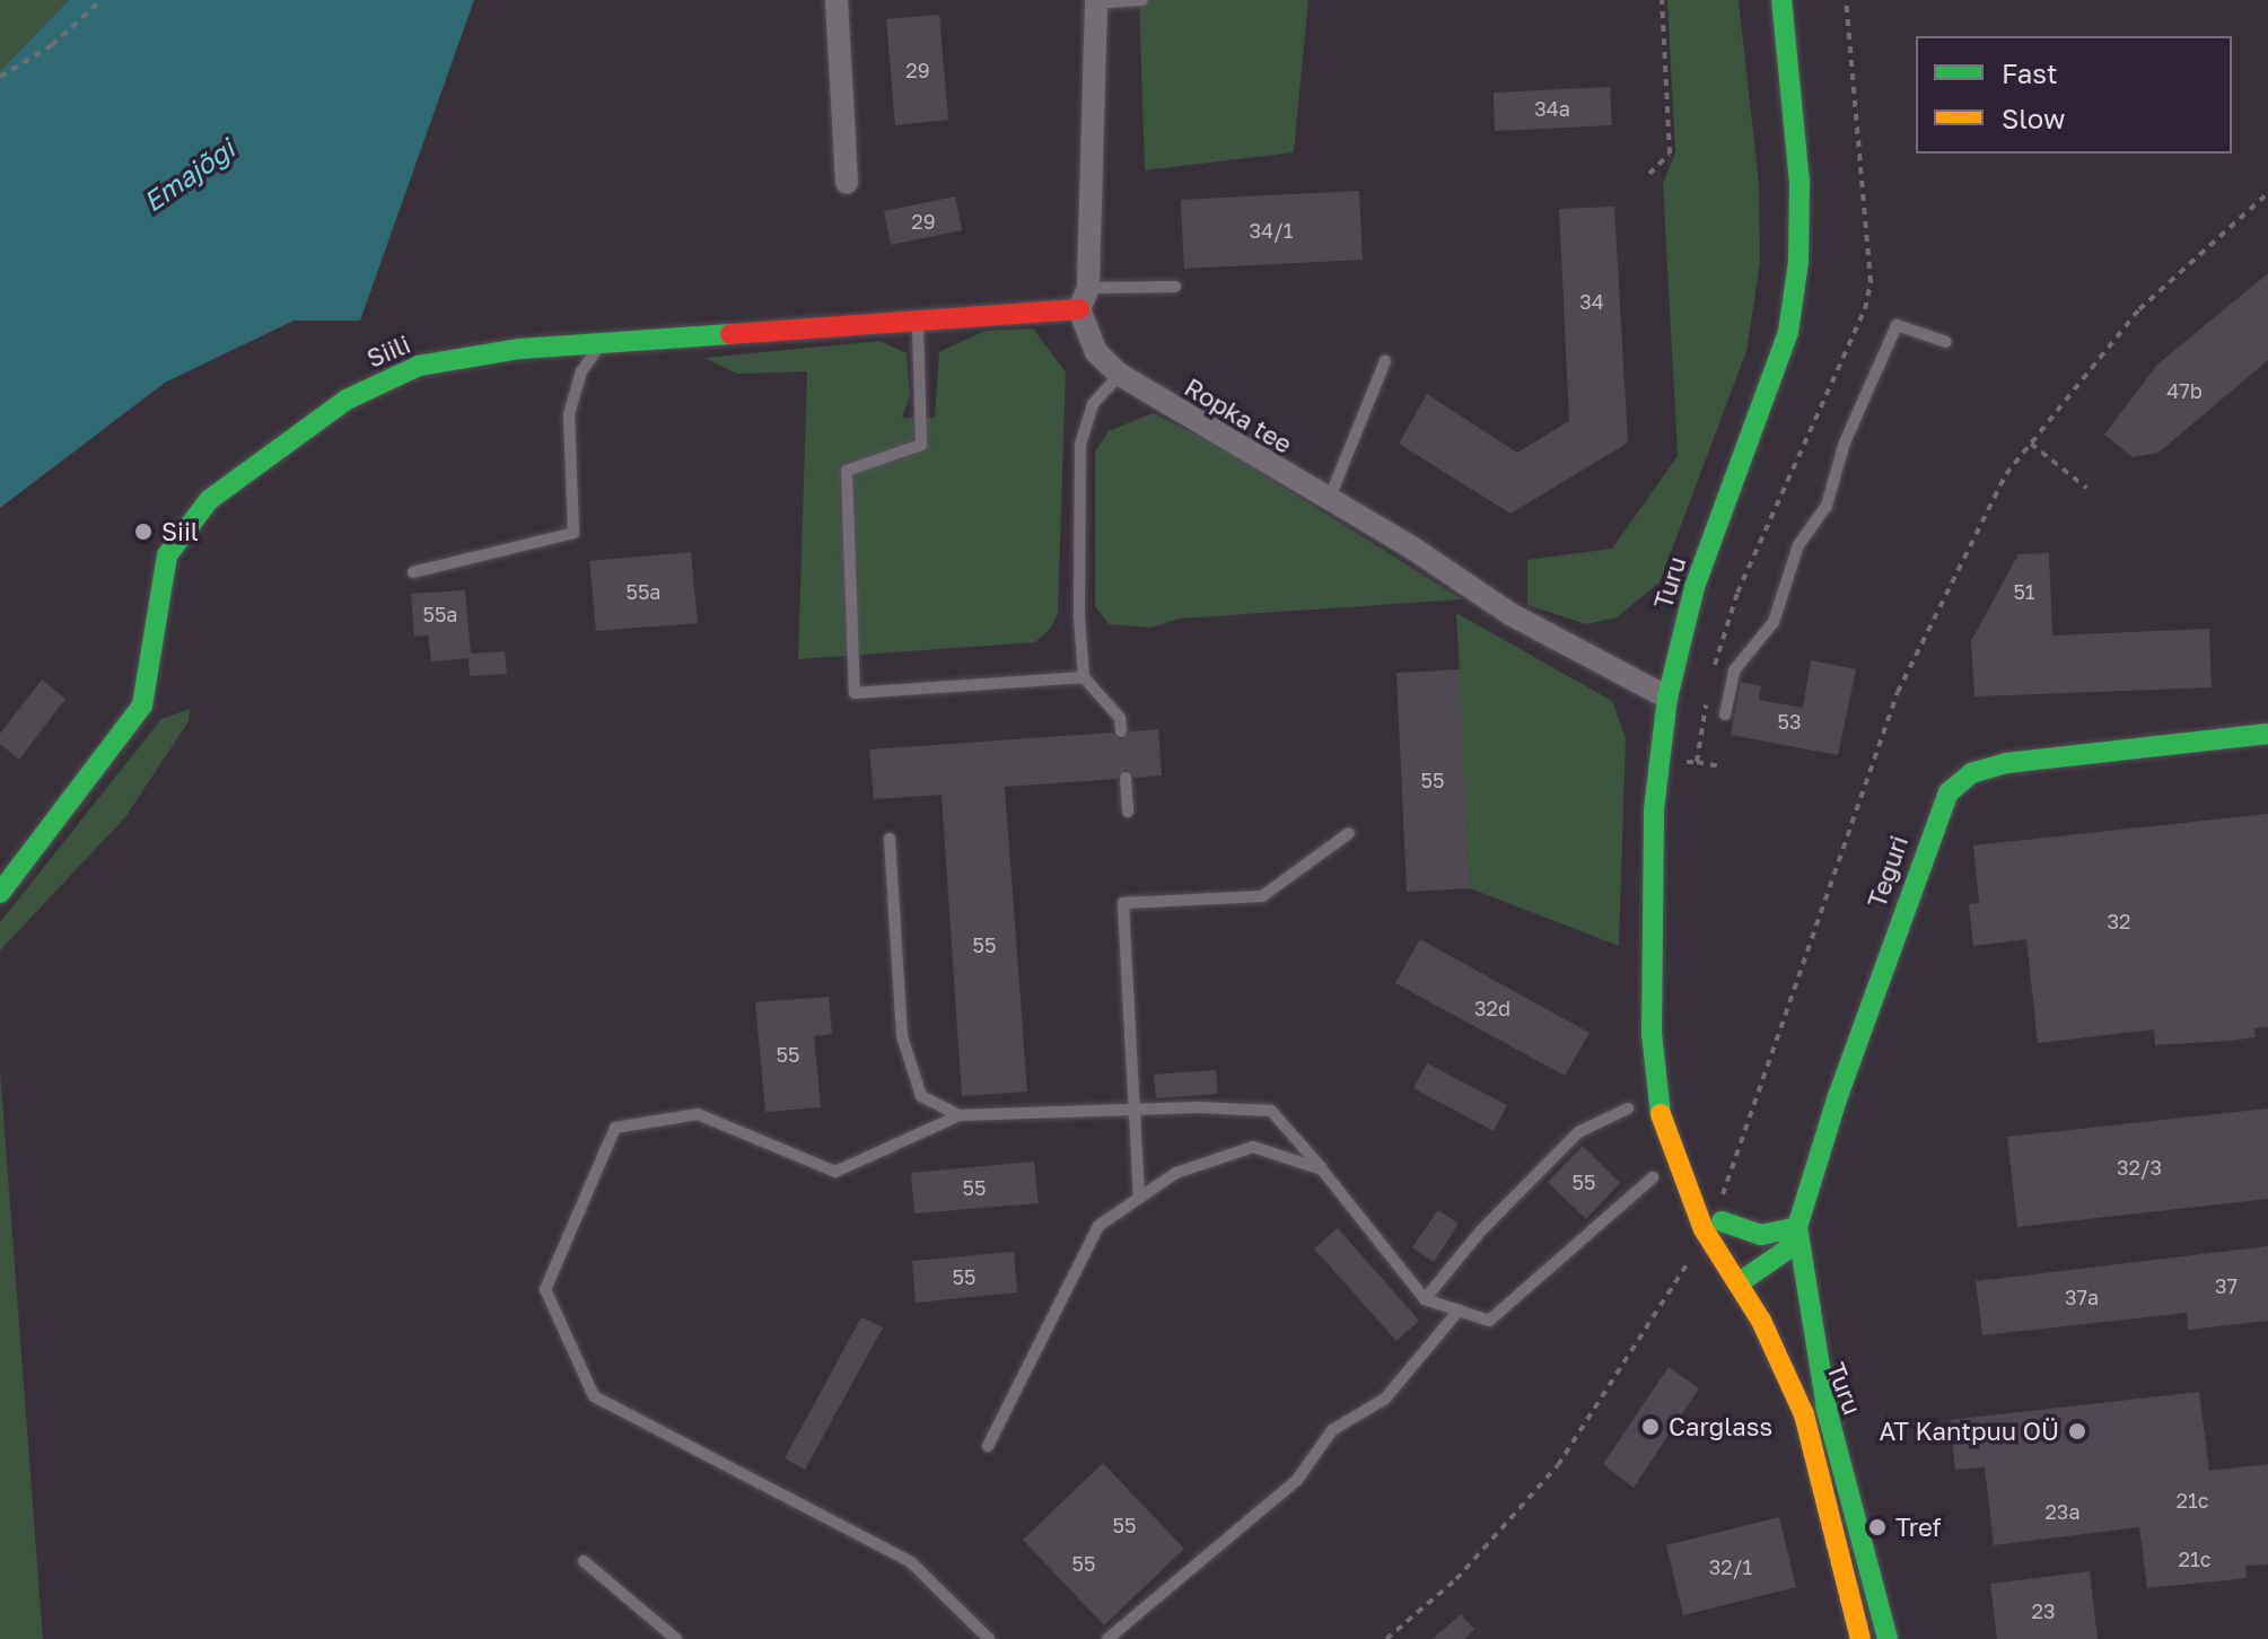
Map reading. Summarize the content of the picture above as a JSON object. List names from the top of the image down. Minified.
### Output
{"streets":{"street":["Siili","Ropka tee","Turu","Teguri"]},"crossings":[["Siili","Ropka tee"],["Ropka tee","Turu"],["Turu","Teguri"]],"water":["Emajõgi"],"places":["Siil","Carglass","AT Kantpuu OÜ","Tref"],"house_numbers":["29","34a","29","34/1","34","47b","55a","51","55a","53","55","32","55","32d","55","32/3","55","55","55","37","37a","21c","23a","55","21c","55","32/1","23"],"legend":["Fast","Slow"]}
